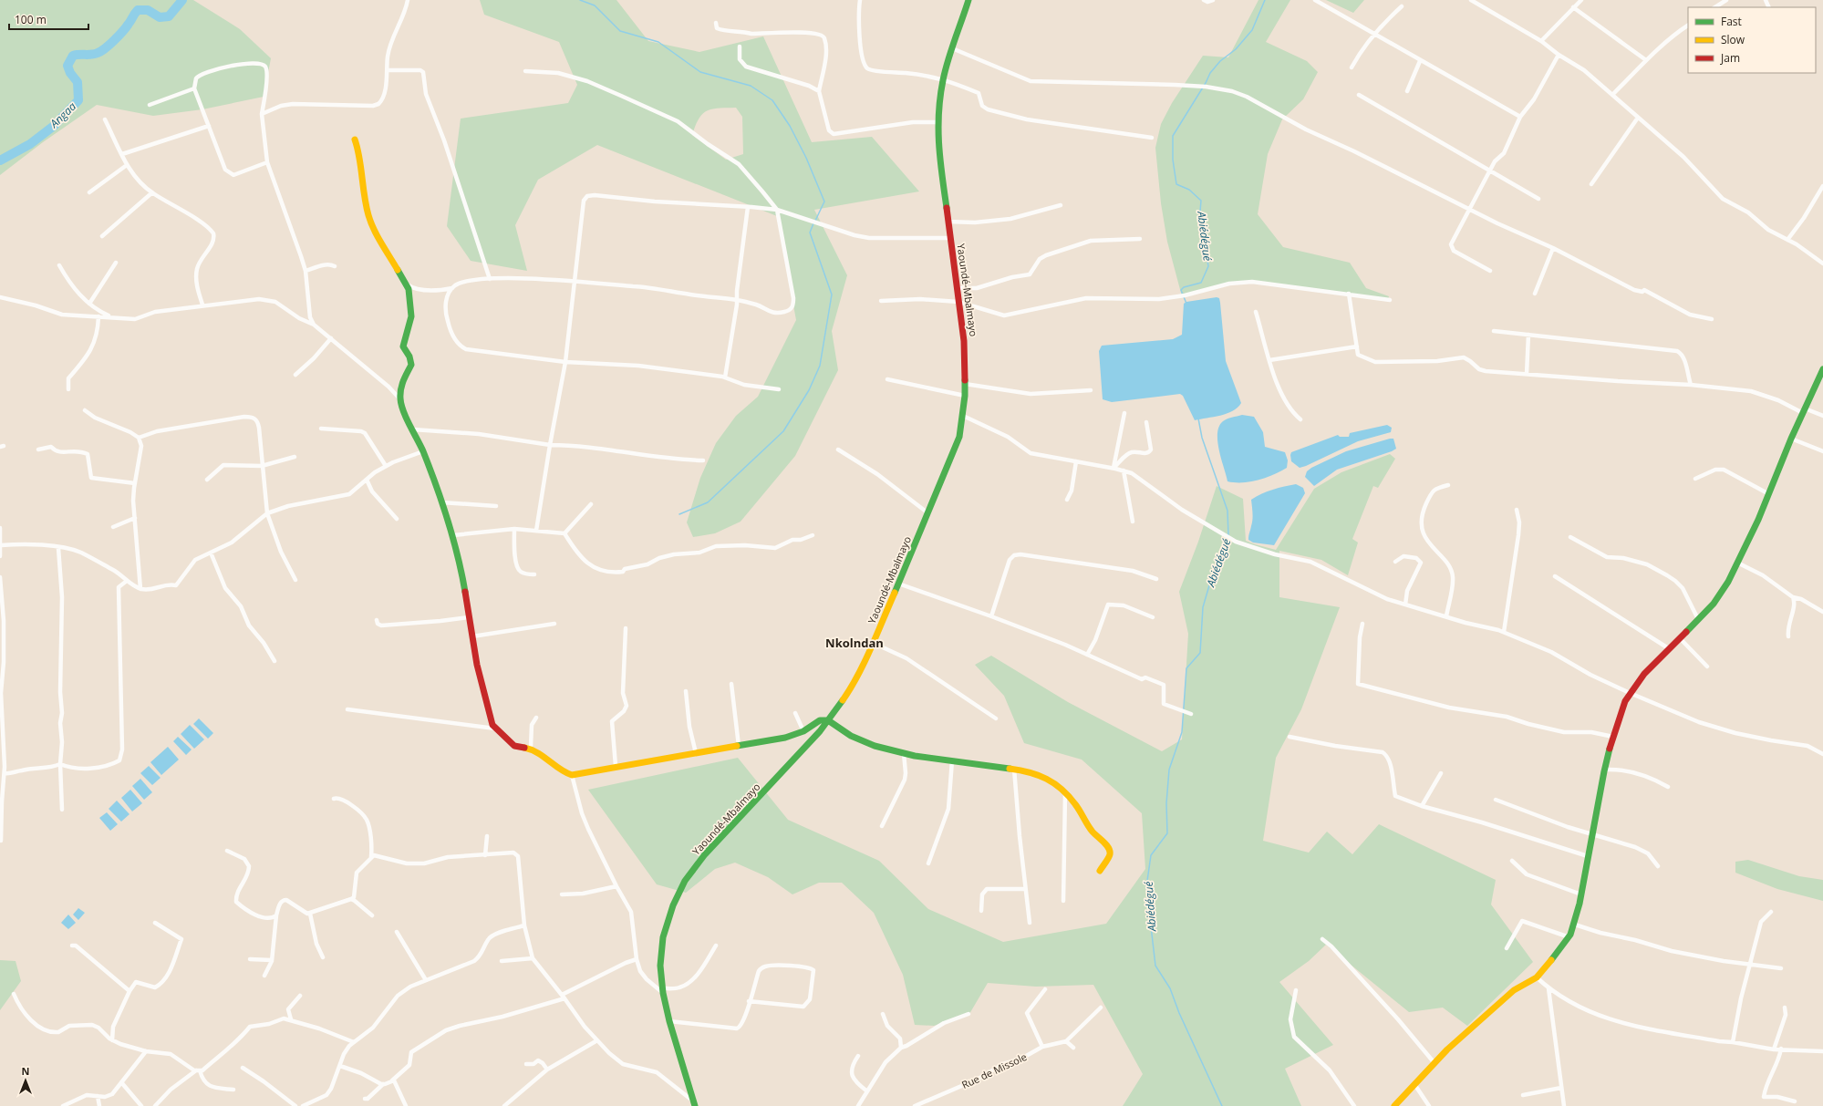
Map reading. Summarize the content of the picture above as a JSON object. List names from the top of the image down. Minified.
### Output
{"streets":{"main road":["Yaoundé-Mbalmayo"],"street":["Rue de Missole"]},"districts":["Nkolndan"],"water":["Angaa","Abiédégué"],"legend":["Fast","Slow","Jam"],"scale_bar":"100 m","north":"top"}
